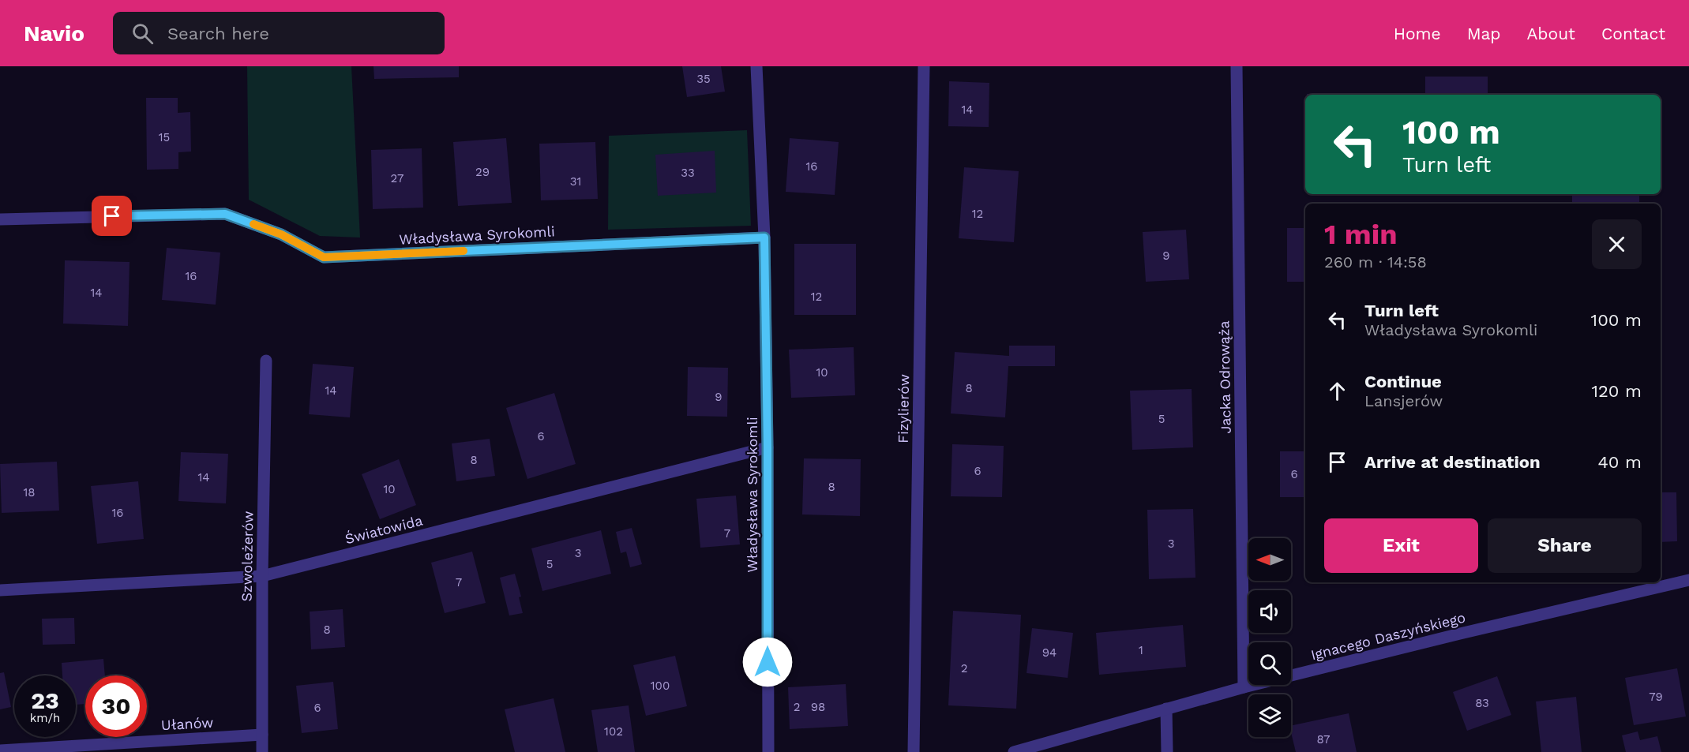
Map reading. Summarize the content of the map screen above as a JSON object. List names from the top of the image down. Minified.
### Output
{"streets":{"street":["Władysława Syrokomli","Jacka Odrowąża","Fizylierów","Światowida","Szwoleżerów","Ignacego Daszyńskiego","Ułanów"]},"crossings":[["Władysława Syrokomli","Światowida"],["Jacka Odrowąża","Ignacego Daszyńskiego"],["Światowida","Szwoleżerów"],["Szwoleżerów","Ułanów"]],"house_numbers":["35","14","15","16","29","33","27","31","12","9","16","14","12","10","8","14","9","5","6","8","6","6","14","8","10","18","16","7","3","3","5","7","8","1","94","2","100","79","83","2","98","6","102","87"],"north":"left","page":{"header":"Navio","search":"Search here","nav":["Home","Map","About","Contact"],"turn":["100 m","Turn left"],"heading":["1 min","260 m · 14:58"],"list":[{"name":"Turn left","note":"Władysława Syrokomli","value":"100 m"},{"name":"Continue","note":"Lansjerów","value":"120 m"},{"name":"Arrive at destination","value":"40 m"}],"buttons":["Exit","Share"],"speed":"23 km/h","limit":"30"}}
